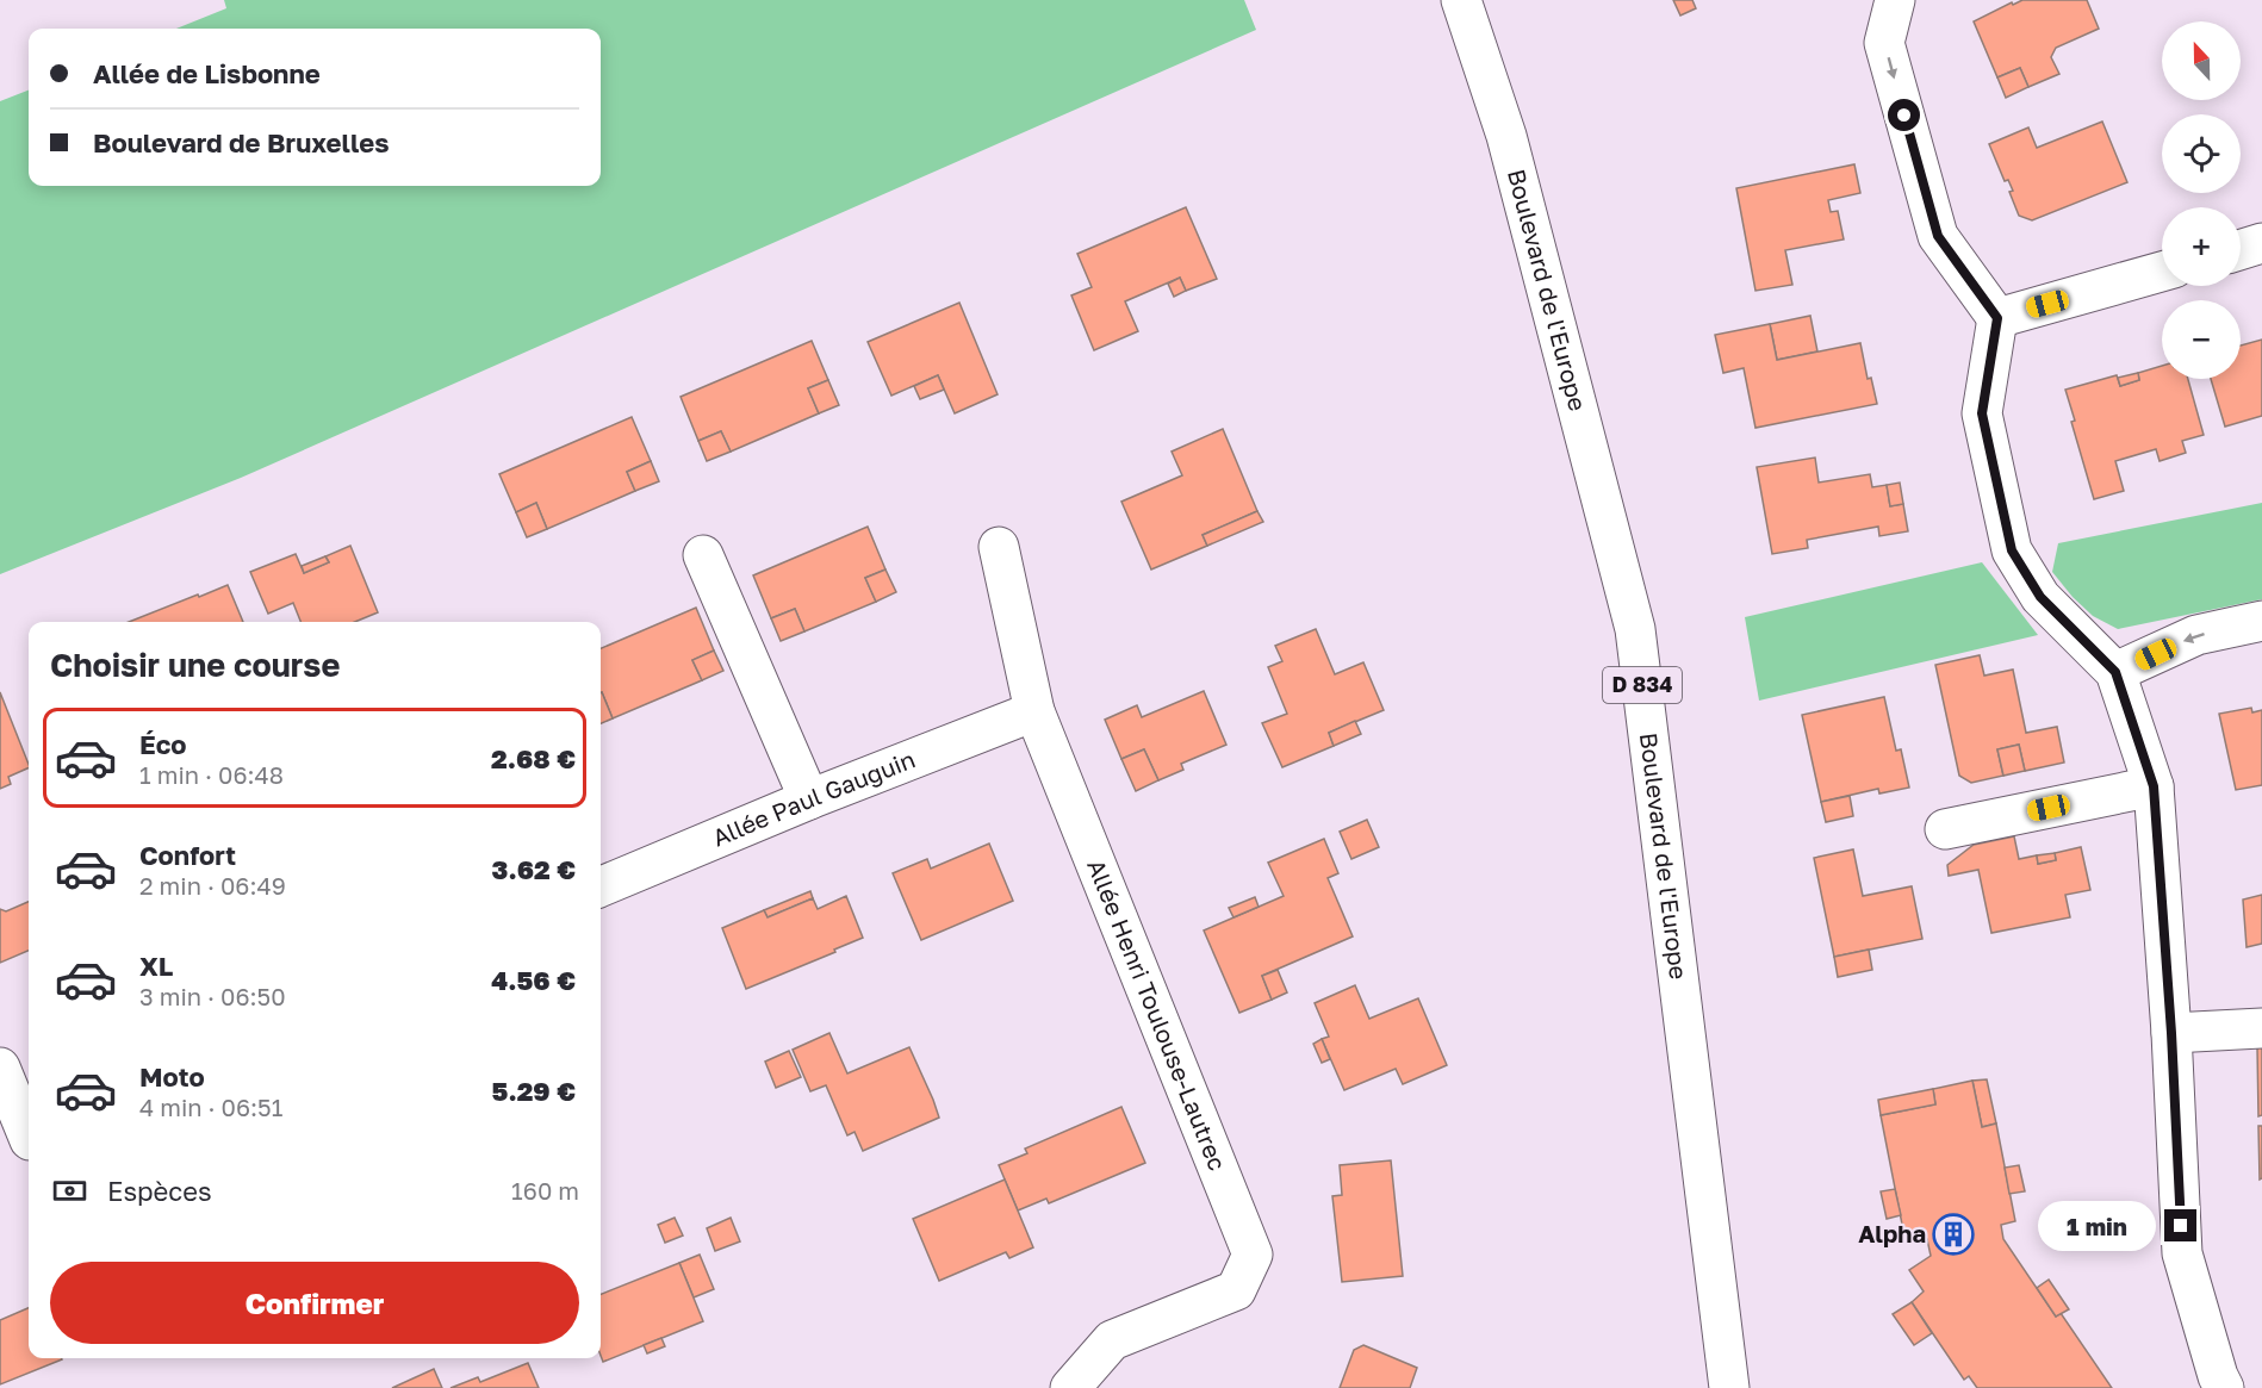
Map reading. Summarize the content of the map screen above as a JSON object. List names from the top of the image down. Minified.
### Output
{"streets":{"street":["Boulevard de l'Europe","D 834","Allée Paul Gauguin","Allée Henri Toulouse-Lautrec"]},"crossings":[["Allée Paul Gauguin","Allée Henri Toulouse-Lautrec"]],"places":{"building":["Alpha"]},"north":"top","page":{"map_buttons":["+","−"],"banner":["Allée de Lisbonne","Boulevard de Bruxelles"],"heading":"Choisir une course","list":[{"name":"Éco","note":"1 min · 06:48","value":"2.68 €"},{"name":"Confort","note":"2 min · 06:49","value":"3.62 €"},{"name":"XL","note":"3 min · 06:50","value":"4.56 €"},{"name":"Moto","note":"4 min · 06:51","value":"5.29 €"}],"pay":["Espèces","160 m"],"bubble":"1 min","buttons":"Confirmer"}}
